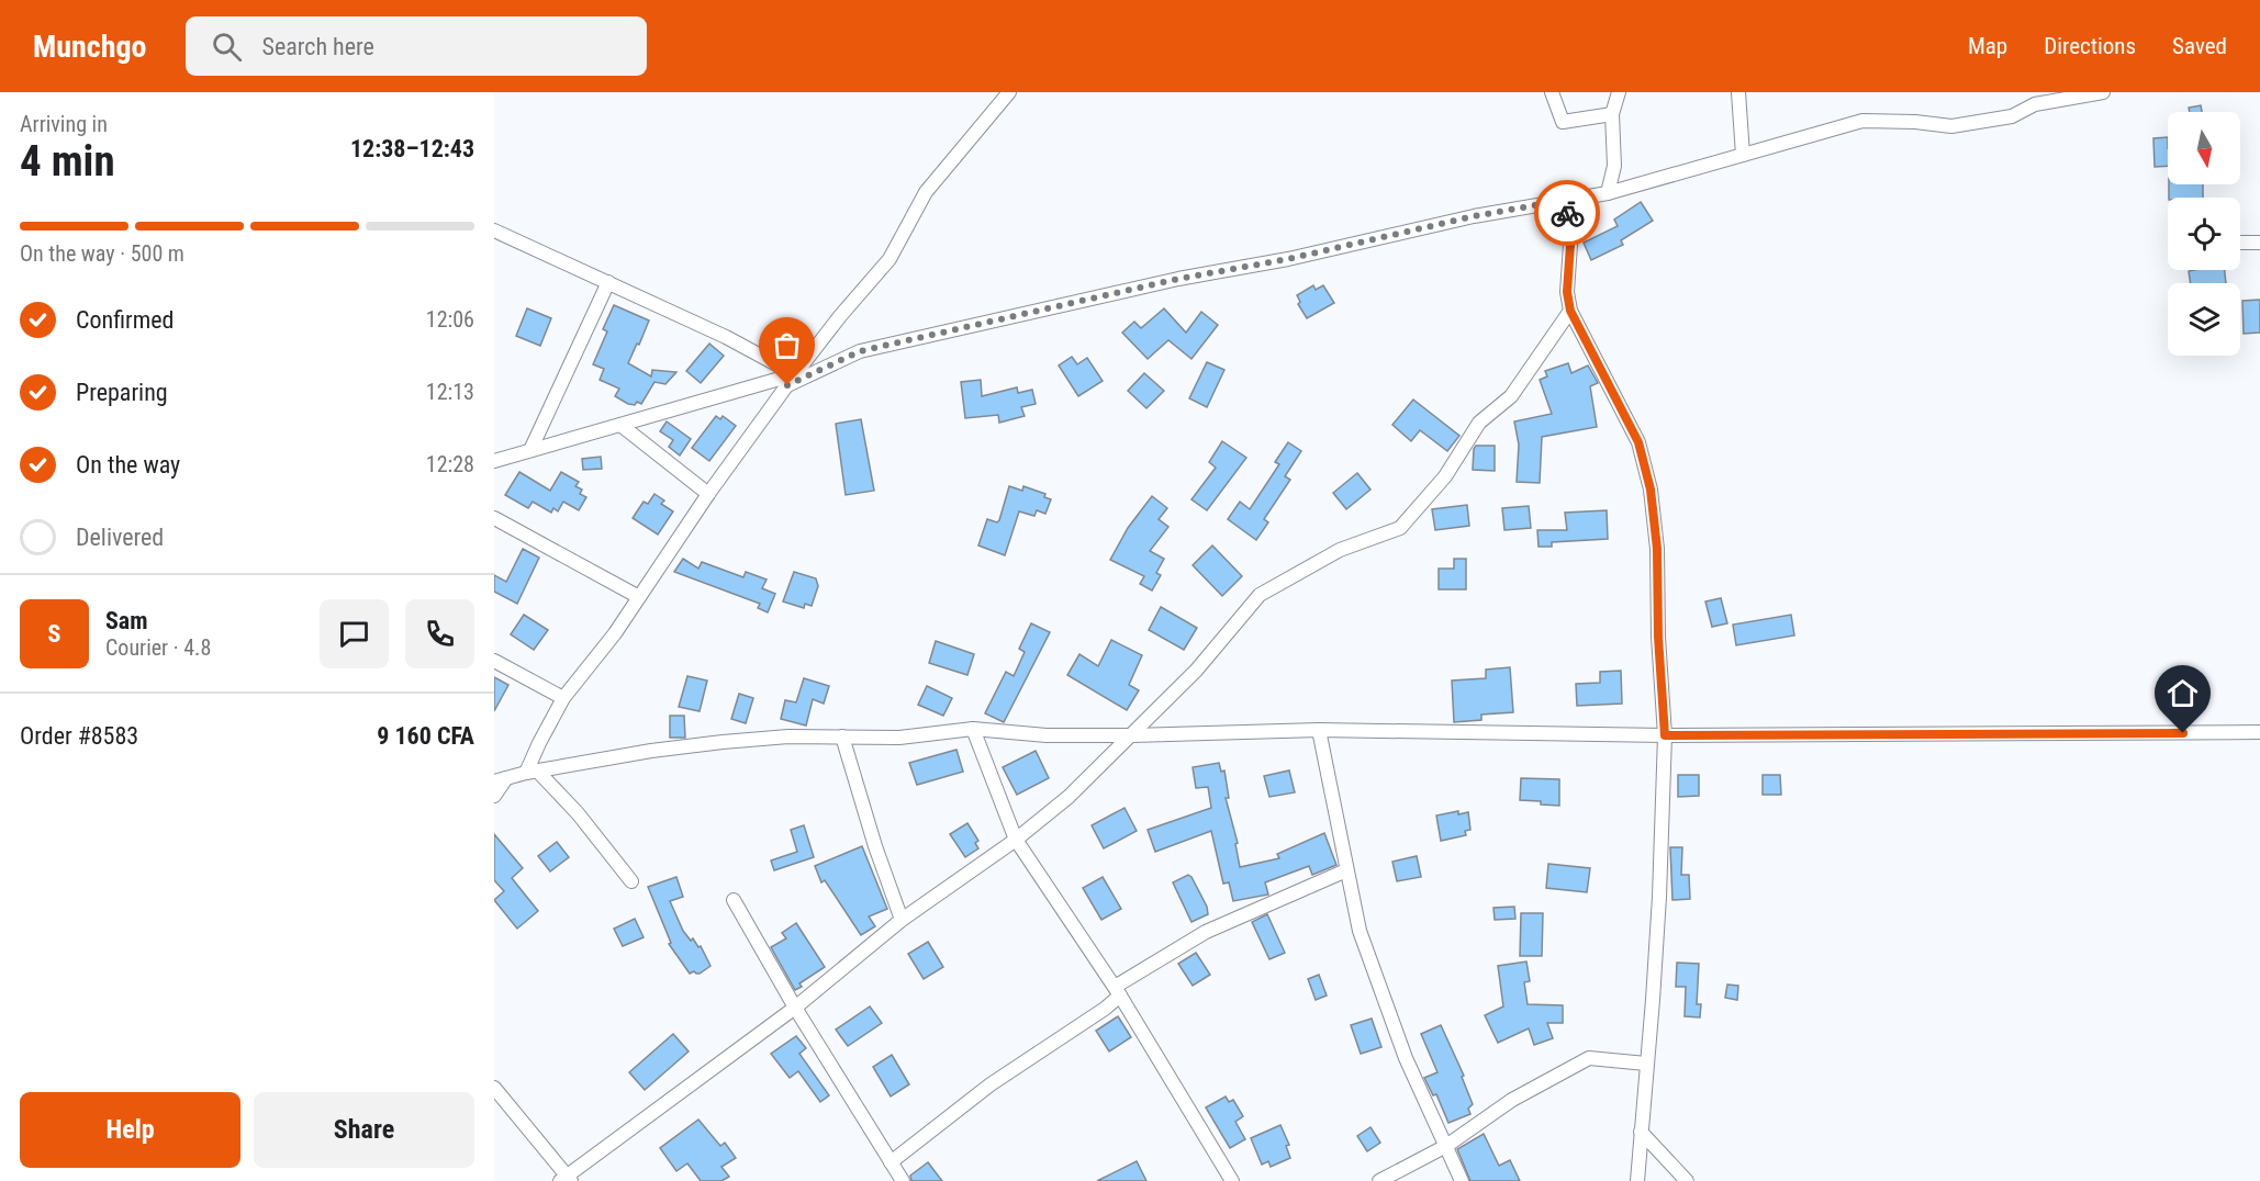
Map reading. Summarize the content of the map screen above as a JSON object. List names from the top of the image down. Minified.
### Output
{"north":"bottom","page":{"header":"Munchgo","search":"Search here","nav":["Map","Directions","Saved"],"heading":["4 min","Arriving in","12:38–12:43"],"panel":["Sam","Courier · 4.8","Order #8583","9 160 CFA"],"bar":"On the way · 500 m","list":[["Confirmed","12:06"],["Preparing","12:13"],["On the way","12:28"],"Delivered"],"round":"S","buttons":["Help","Share"]}}
